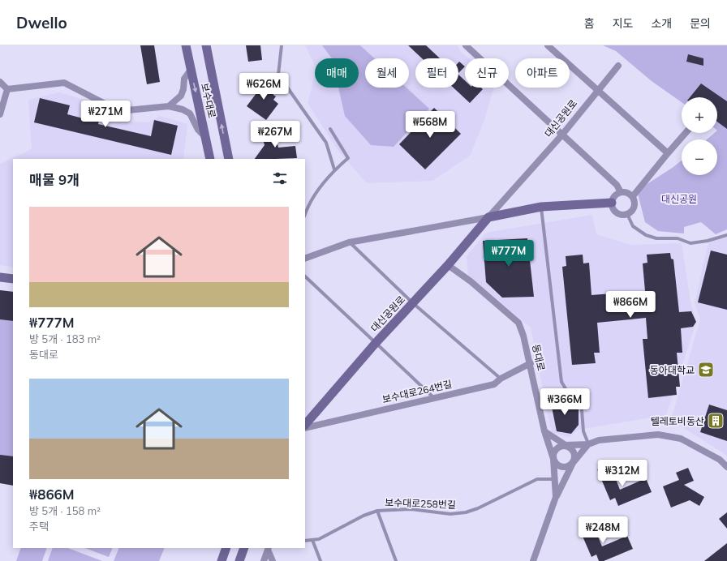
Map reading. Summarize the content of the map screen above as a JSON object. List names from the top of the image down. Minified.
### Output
{"streets":{"street":["보수대로","대신공원로","동대로","보수대로264번길"],"lane":["보수대로258번길"]},"crossings":[["대신공원로","동대로"],["동대로","보수대로264번길"],["동대로","보수대로258번길"]],"parks":["대신공원"],"places":{"school or university":["동아대학교"],"building":["텔레토비동산"]},"page":{"header":"Dwello","nav":["홈","지도","소개","문의"],"chip":["매매","월세","필터","신규","아파트"],"price":["₩626M","₩271M","₩568M","₩267M","₩777M","₩866M","₩366M","₩312M","₩248M"],"map_buttons":["+","−"],"heading":"매물 9개","list":[{"name":"₩777M","note":"방 5개 · 183 m² · 동대로"},{"name":"₩866M","note":"방 5개 · 158 m² · 주택"}]}}
